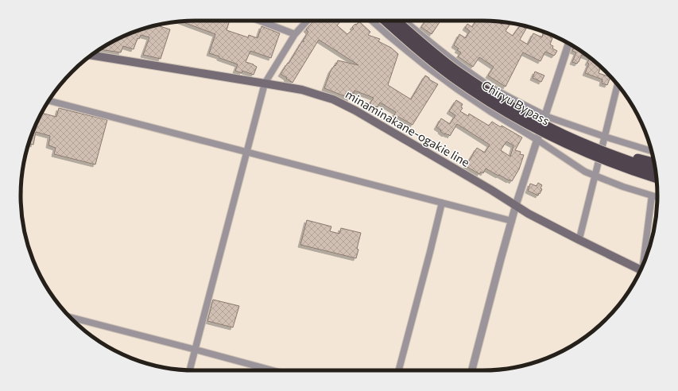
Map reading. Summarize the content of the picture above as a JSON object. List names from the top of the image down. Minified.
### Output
{"streets":{"highway":["Chiryu Bypass"],"main road":["minaminakane-ogakie line"]}}
